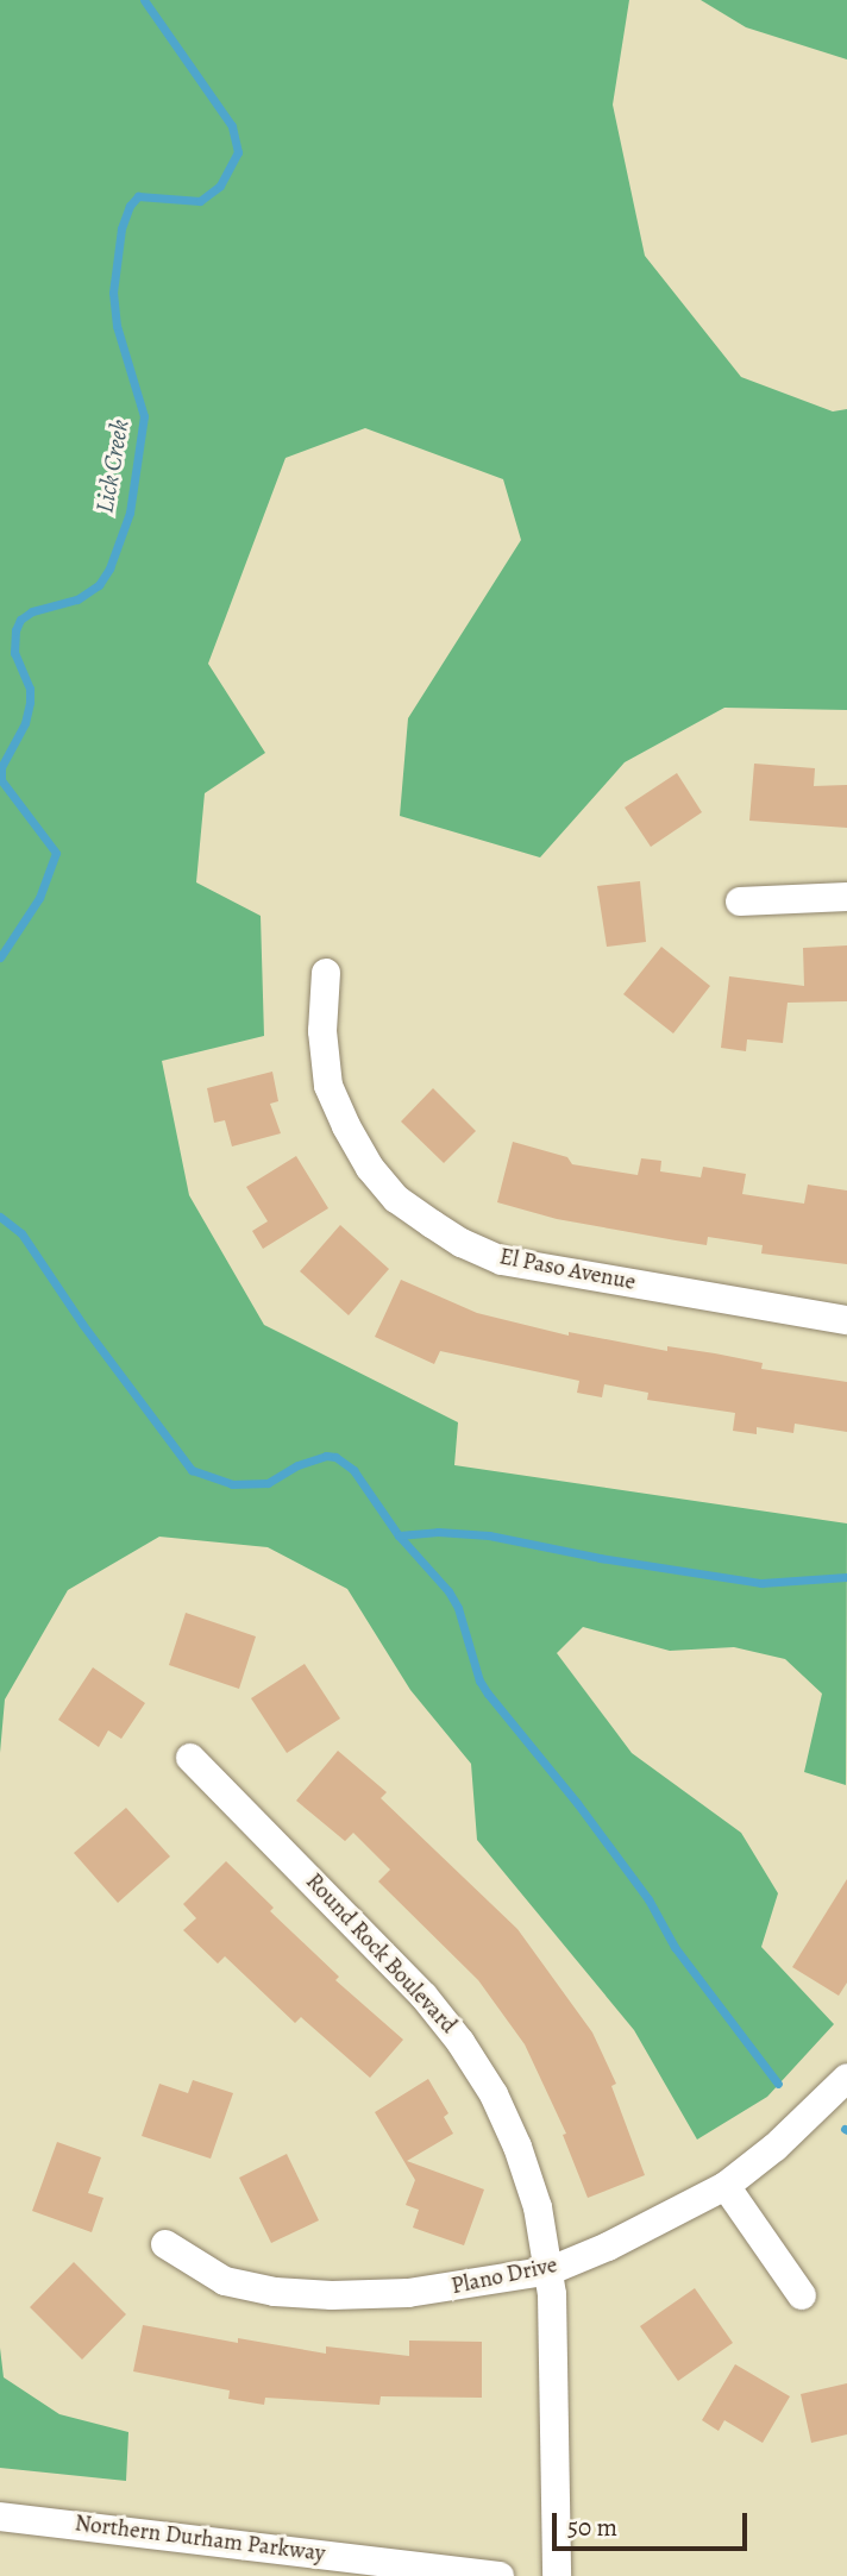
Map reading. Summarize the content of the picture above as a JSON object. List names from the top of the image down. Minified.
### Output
{"streets":{"street":["El Paso Avenue","Round Rock Boulevard","Plano Drive","Northern Durham Parkway"]},"crossings":[["Round Rock Boulevard","Plano Drive"]],"water":["Lick Creek"],"scale_bar":"50 m"}
